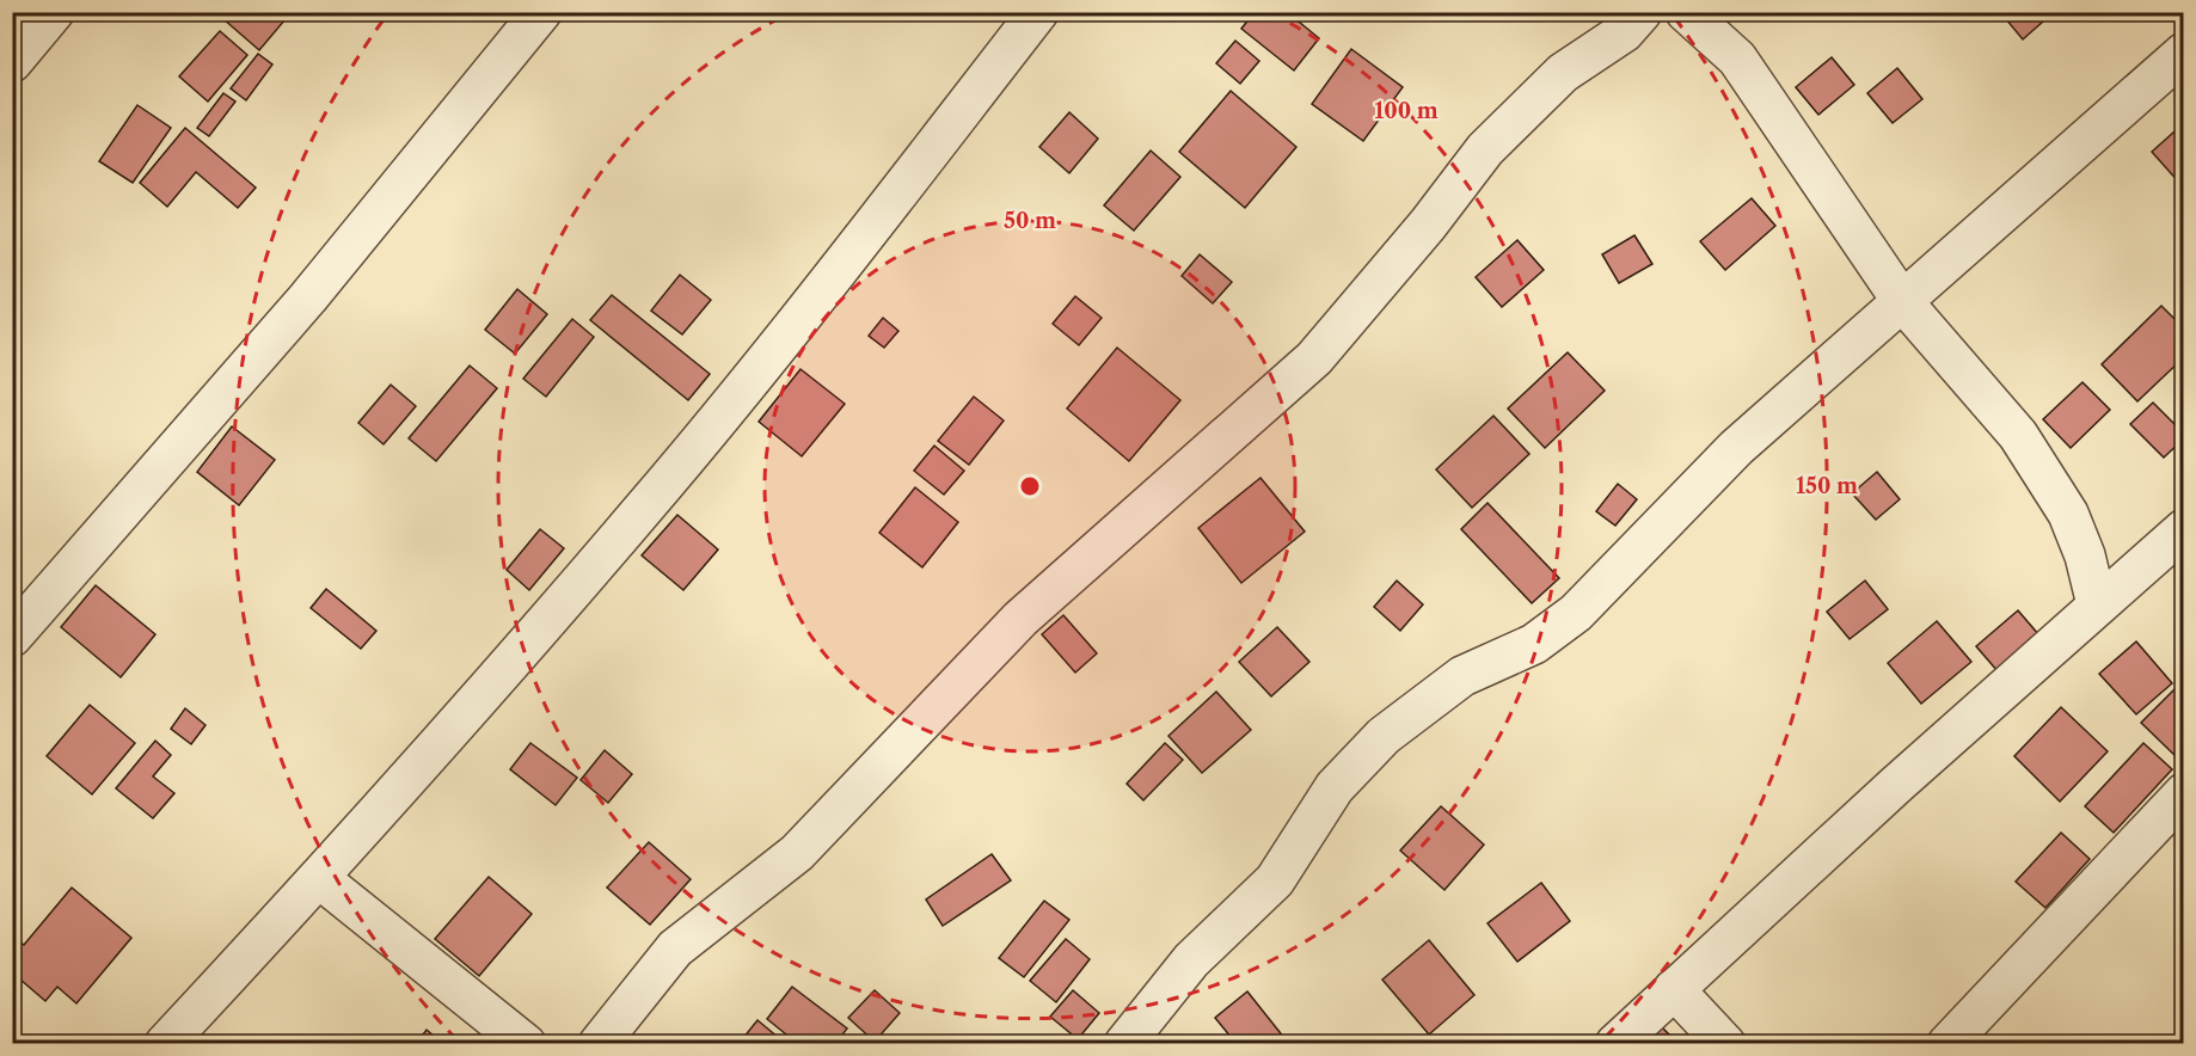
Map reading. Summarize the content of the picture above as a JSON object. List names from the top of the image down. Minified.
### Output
{"rings":["100 m","50 m","150 m"]}
